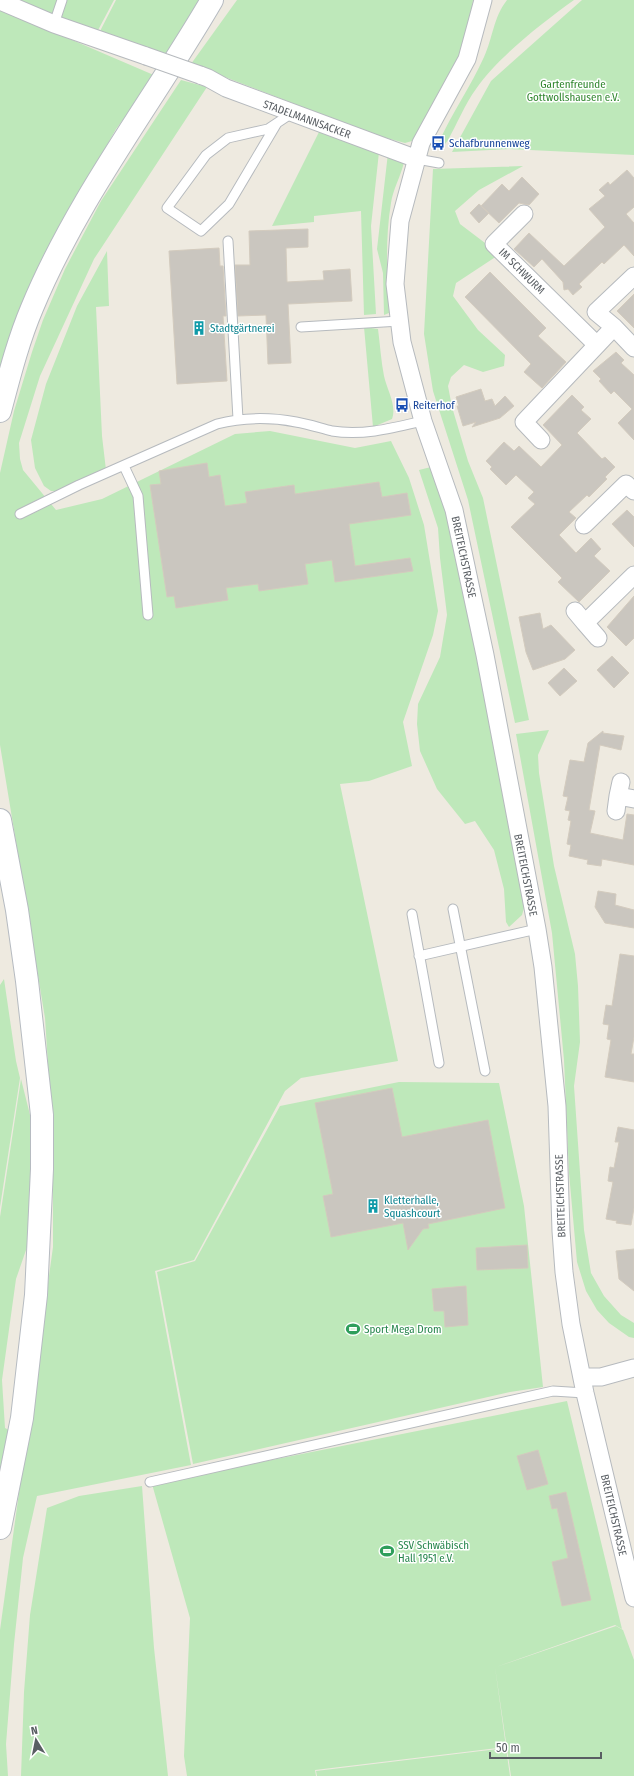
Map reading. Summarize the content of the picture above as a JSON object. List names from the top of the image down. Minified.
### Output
{"streets":{"street":["STADELMANNSACKER","IM SCHWURM","BREITEICHSTRASSE"]},"crossings":[["STADELMANNSACKER","BREITEICHSTRASSE"]],"parks":["Gartenfreunde Gottwollshausen e.V."],"places":{"bus stop":["Schafbrunnenweg","Reiterhof"],"building":["Stadtgärtnerei","Kletterhalle, Squashcourt"],"sports":["Sport Mega Drom","SSV Schwäbisch Hall 1951 e.V."]},"scale_bar":"50 m","north":"top"}
